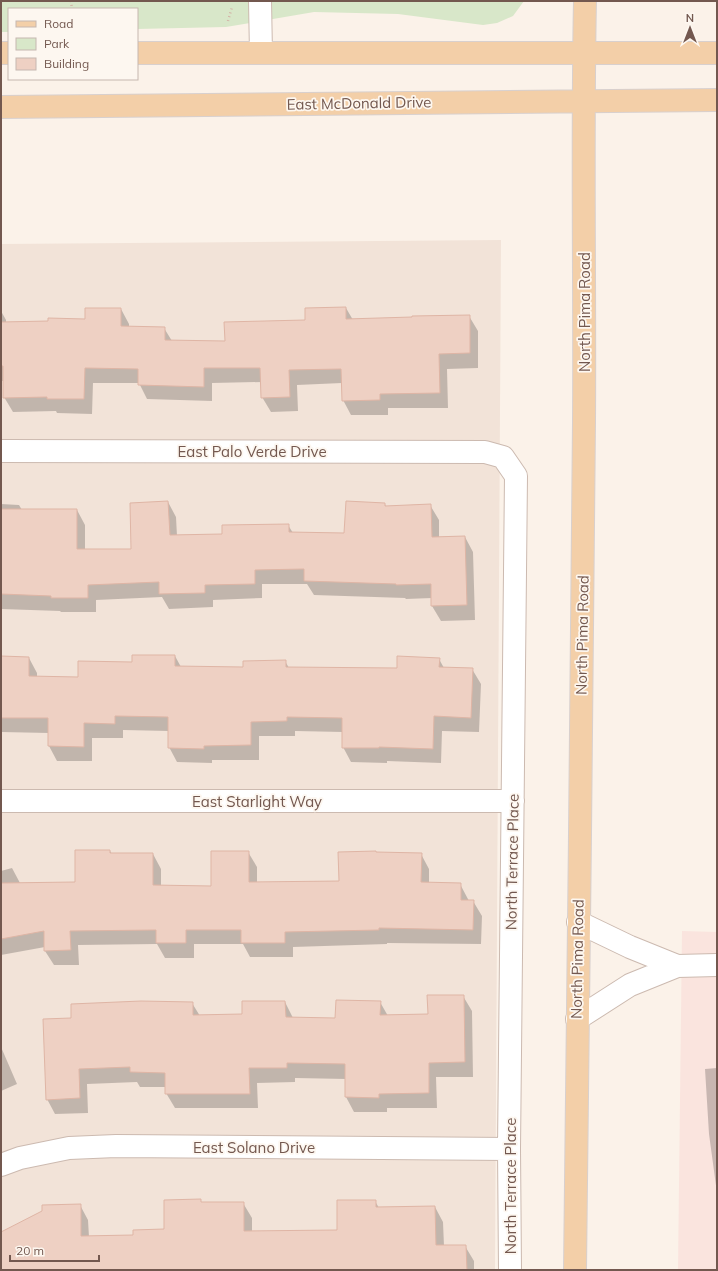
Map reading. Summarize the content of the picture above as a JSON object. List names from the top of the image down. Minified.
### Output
{"streets":{"main road":["East McDonald Drive","North Pima Road"],"street":["East Palo Verde Drive","East Starlight Way","North Terrace Place","East Solano Drive"]},"crossings":[["East McDonald Drive","North Pima Road"],["East Palo Verde Drive","North Terrace Place"],["East Starlight Way","North Terrace Place"],["North Terrace Place","East Solano Drive"]],"legend":["Road","Park","Building"],"scale_bar":"20 m","north":"top"}
